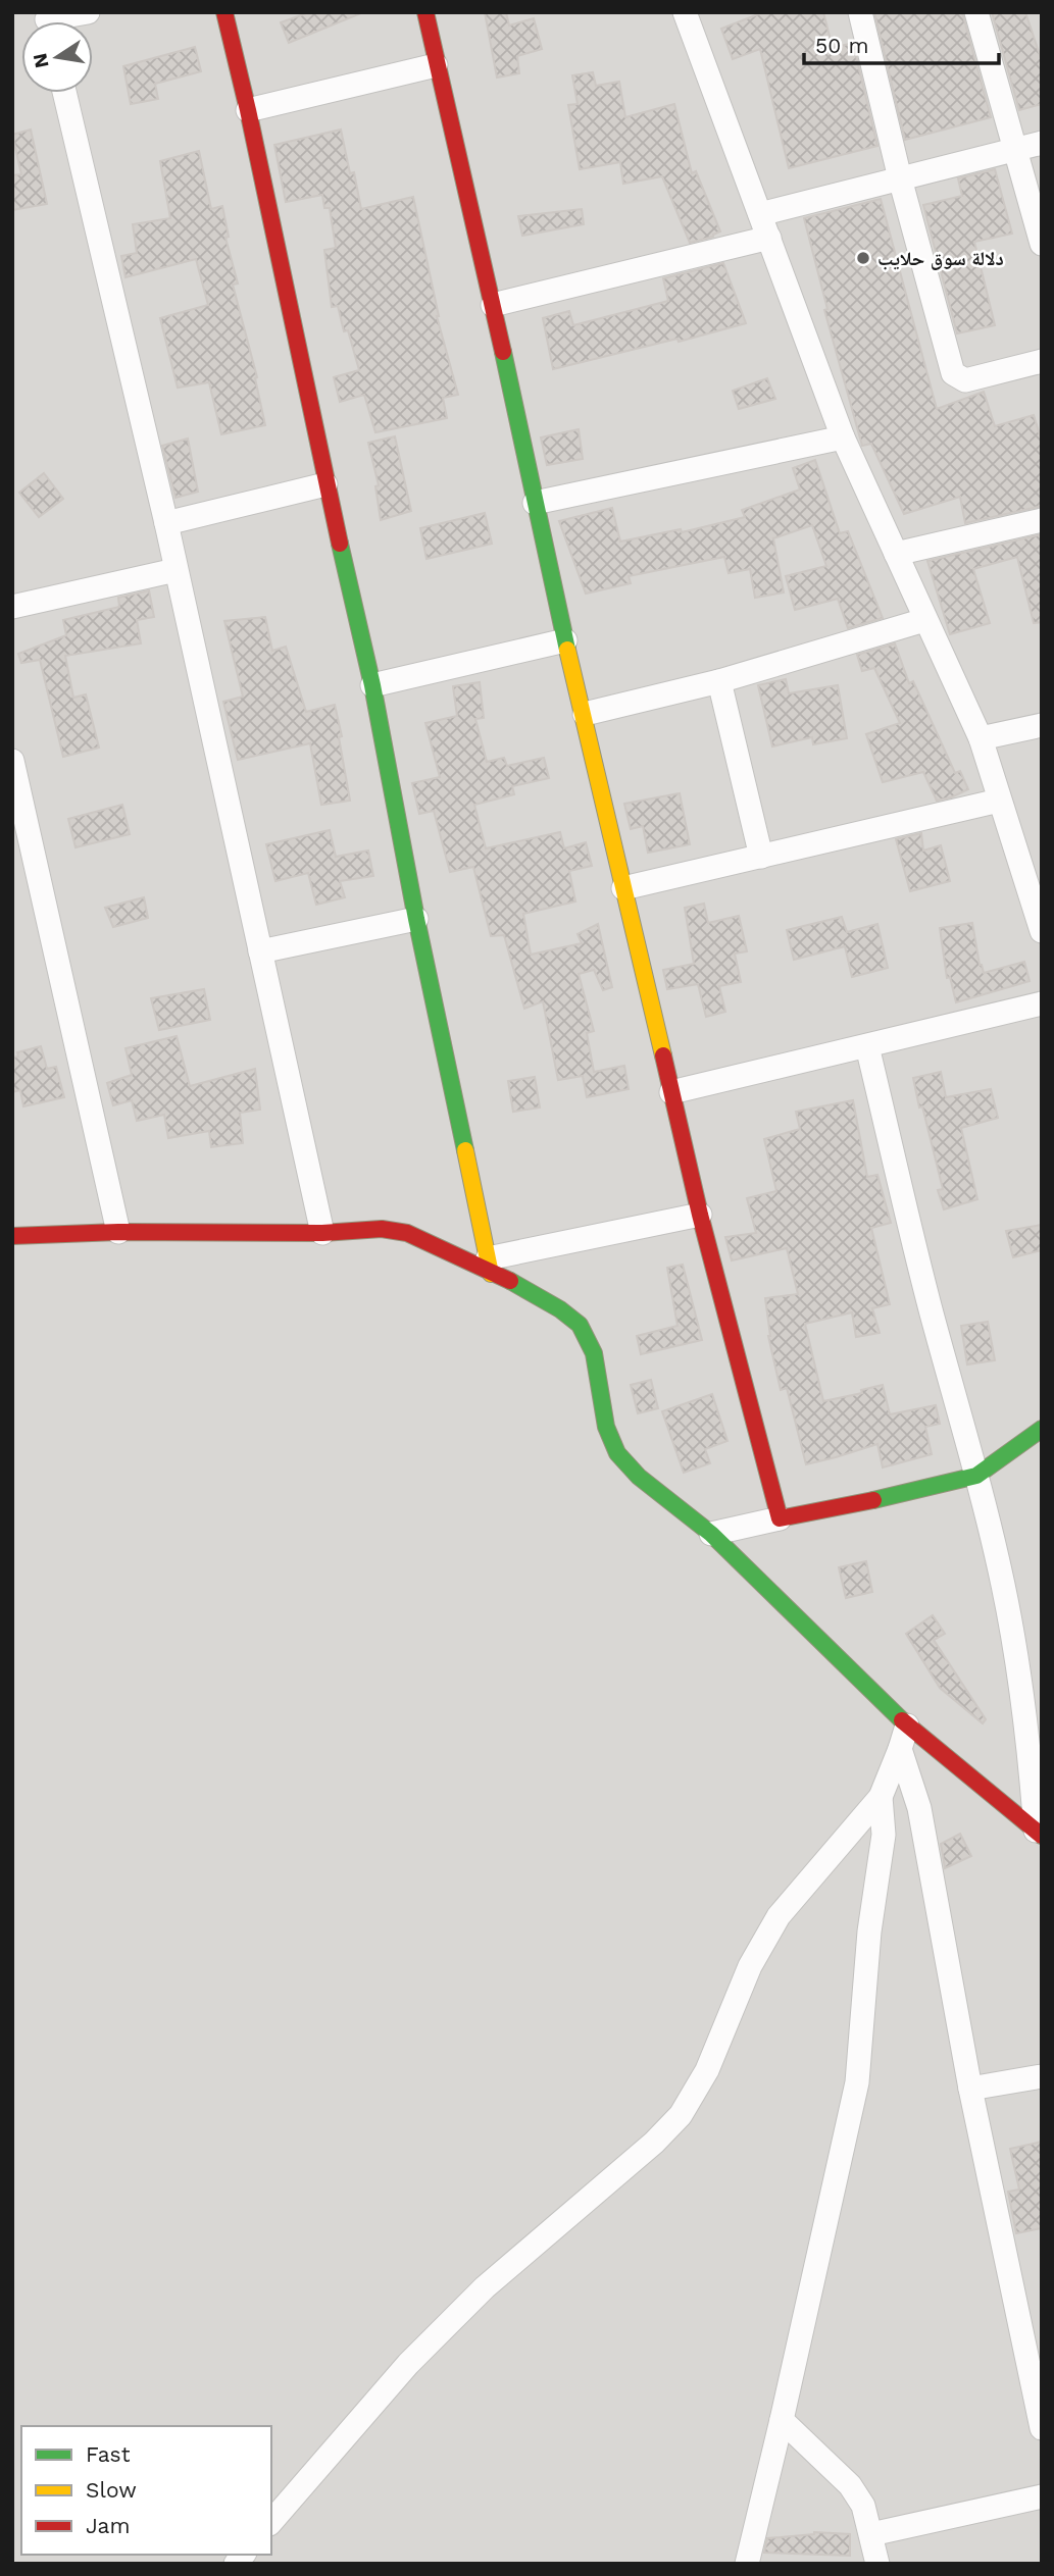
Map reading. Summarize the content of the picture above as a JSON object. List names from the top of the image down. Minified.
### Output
{"places":["دلالة سوق حلايب"],"legend":["Fast","Slow","Jam"],"scale_bar":"50 m","north":"left"}
